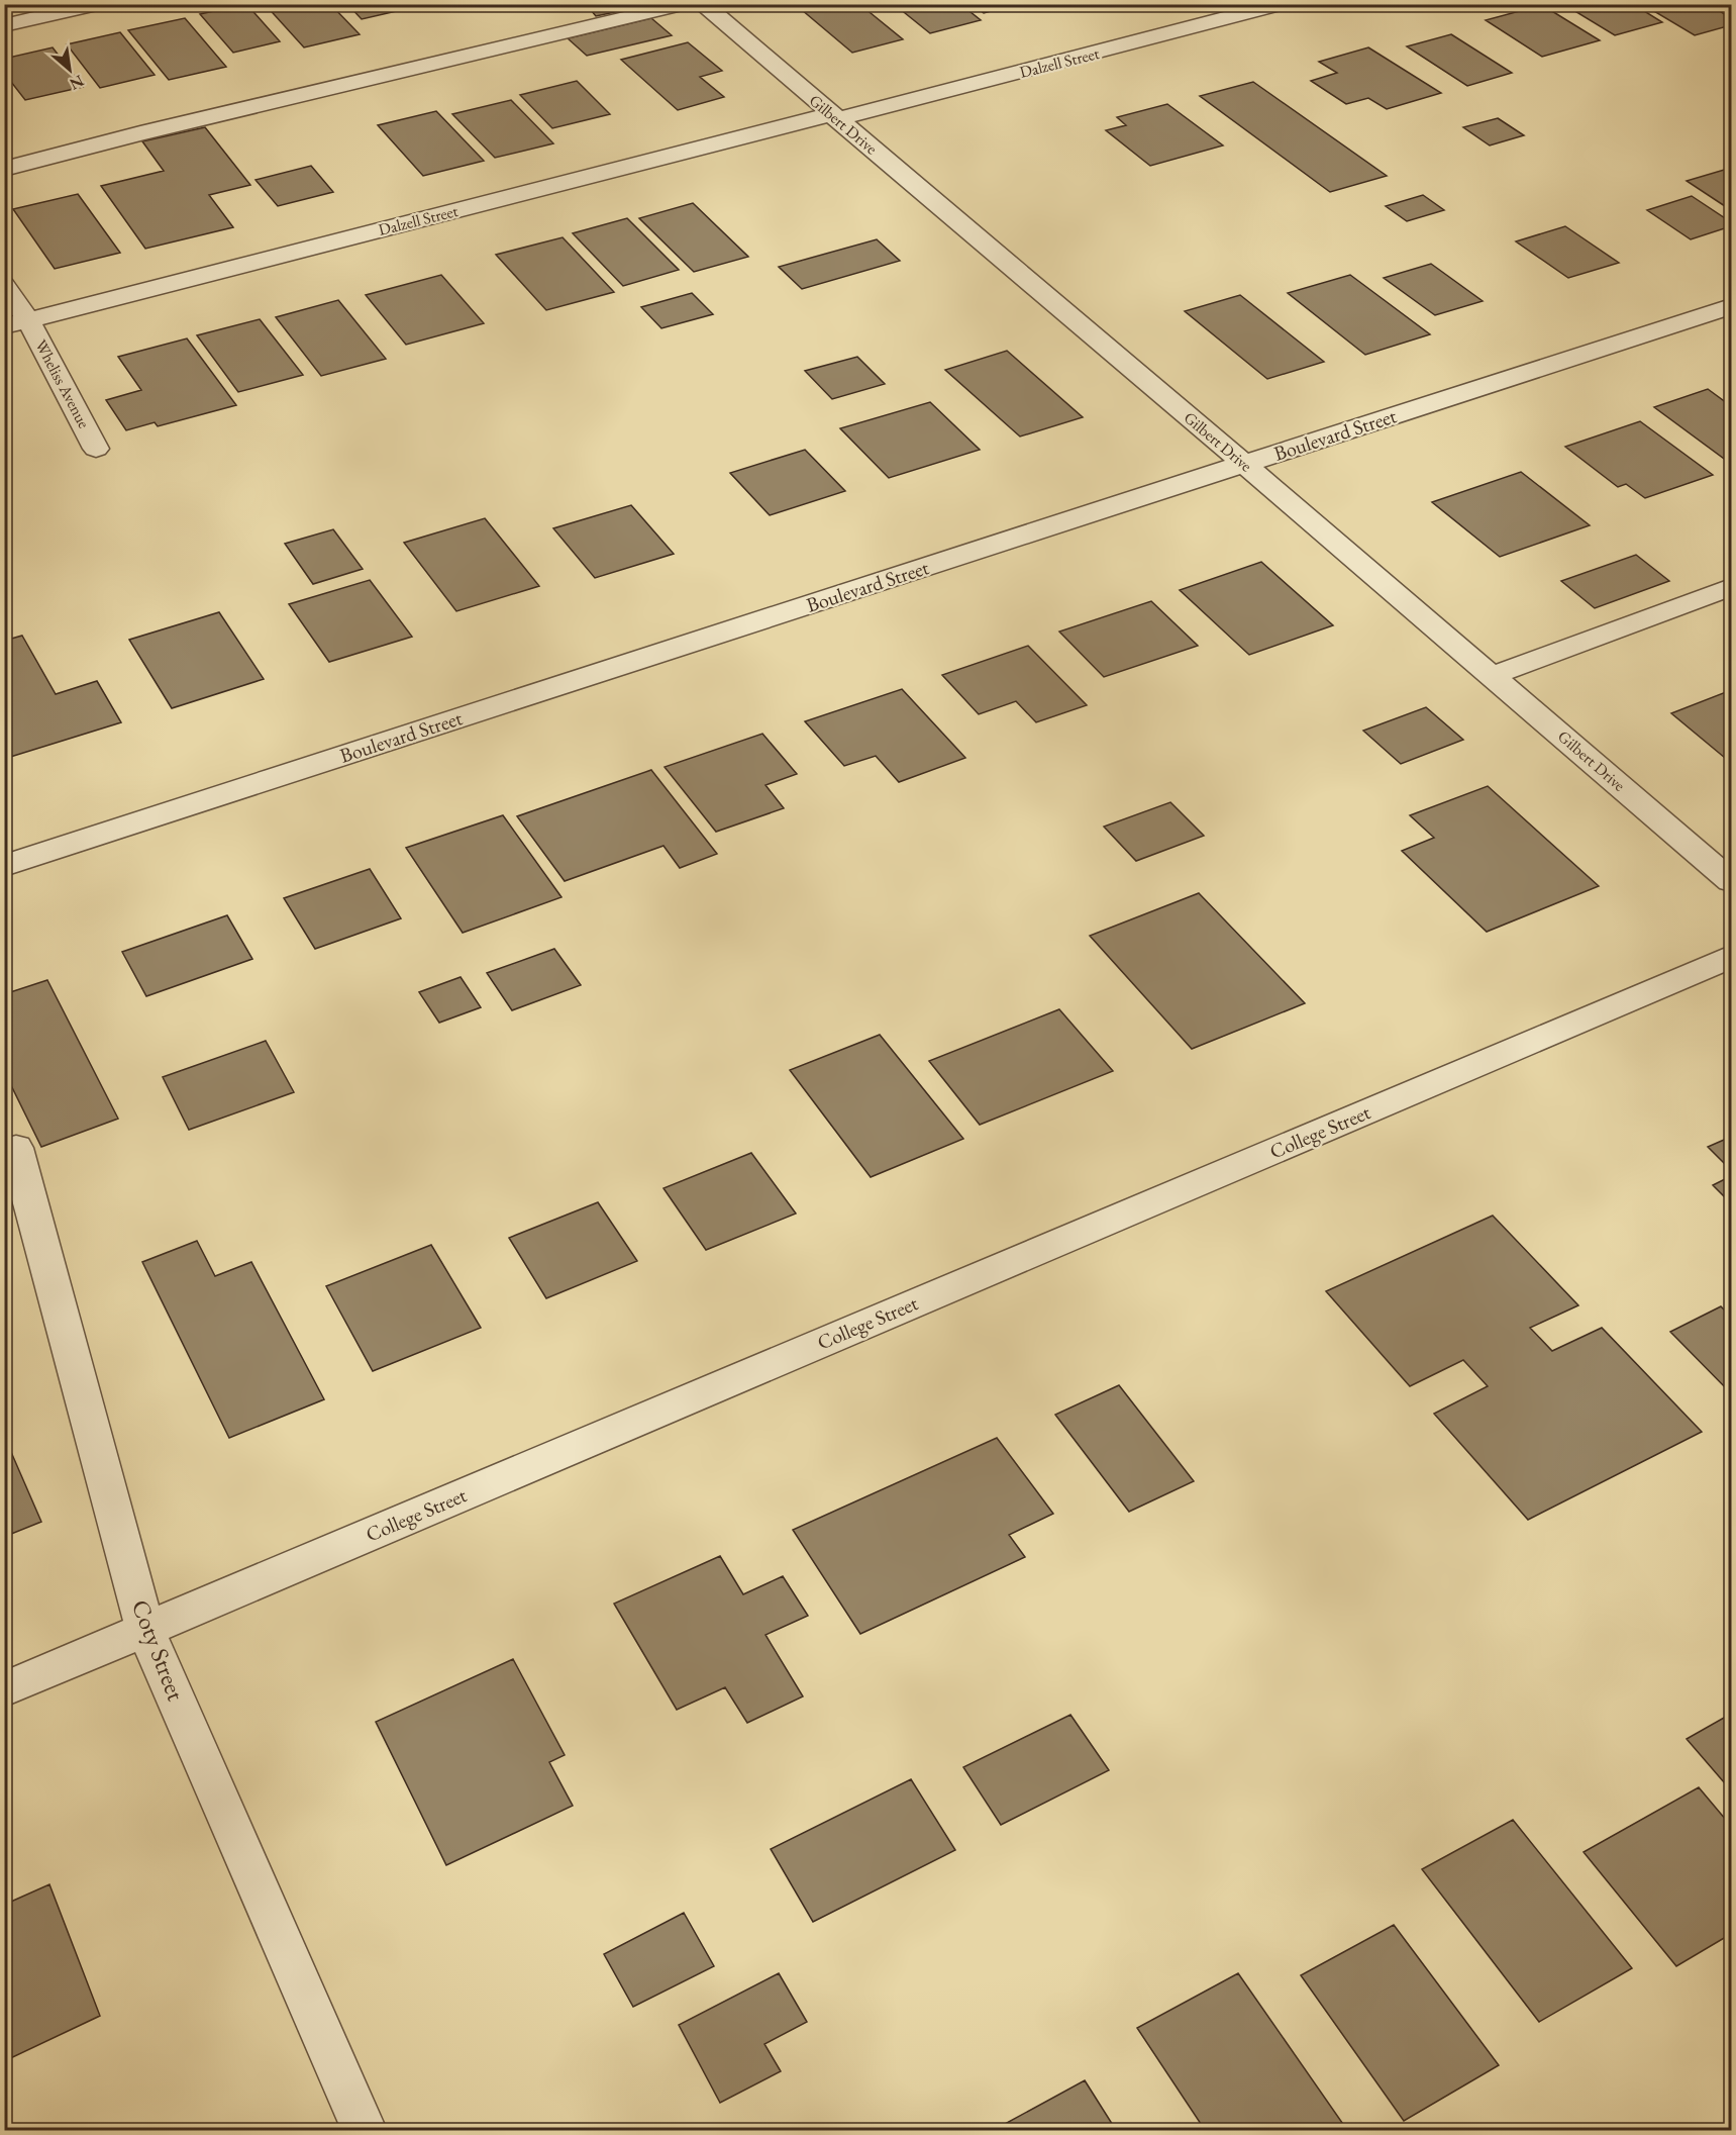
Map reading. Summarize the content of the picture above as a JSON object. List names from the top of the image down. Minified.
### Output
{"streets":{"street":["Dalzell Street","Gilbert Drive","Wheliss Avenue","Boulevard Street","College Street","Coty Street"]},"crossings":[["Dalzell Street","Gilbert Drive"],["Dalzell Street","Wheliss Avenue"],["Gilbert Drive","Boulevard Street"],["College Street","Coty Street"]],"north":"bottom right"}
